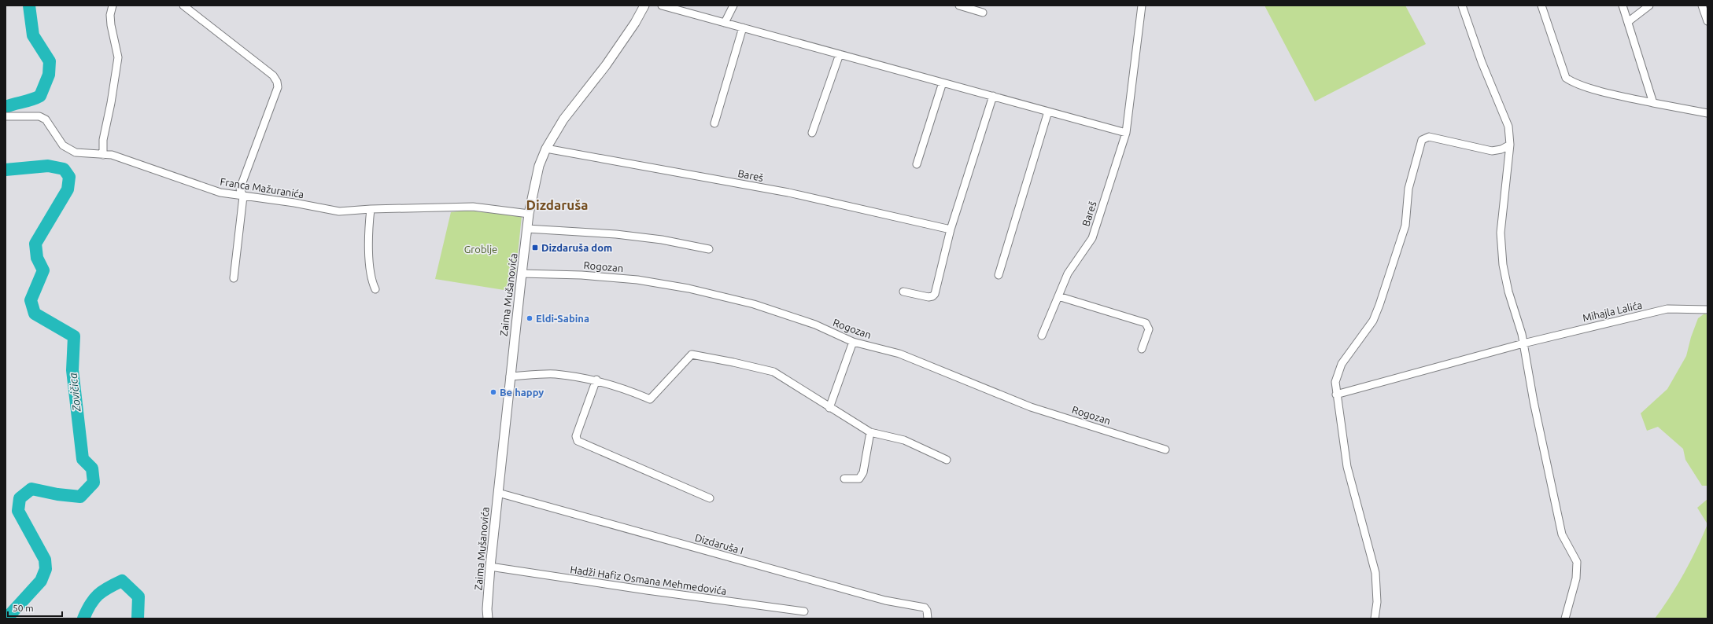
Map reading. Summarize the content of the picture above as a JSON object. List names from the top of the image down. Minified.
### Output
{"streets":{"street":["Bareš","Franca Mažuranića","Rogozan","Zaima Mušanovića","Mihajla Lalića","Dizdaruša I","Hadži Hafiz Osmana Mehmedovića"]},"crossings":[["Bareš","Zaima Mušanovića"],["Franca Mažuranića","Zaima Mušanovića"],["Rogozan","Zaima Mušanovića"],["Zaima Mušanovića","Dizdaruša I"],["Zaima Mušanovića","Hadži Hafiz Osmana Mehmedovića"]],"districts":["Dizdaruša"],"water":["Zovičica"],"parks":["Groblje"],"places":{"transit":["Dizdaruša dom"],"other":["Eldi-Sabina","Be happy"]},"scale_bar":"50 m"}
